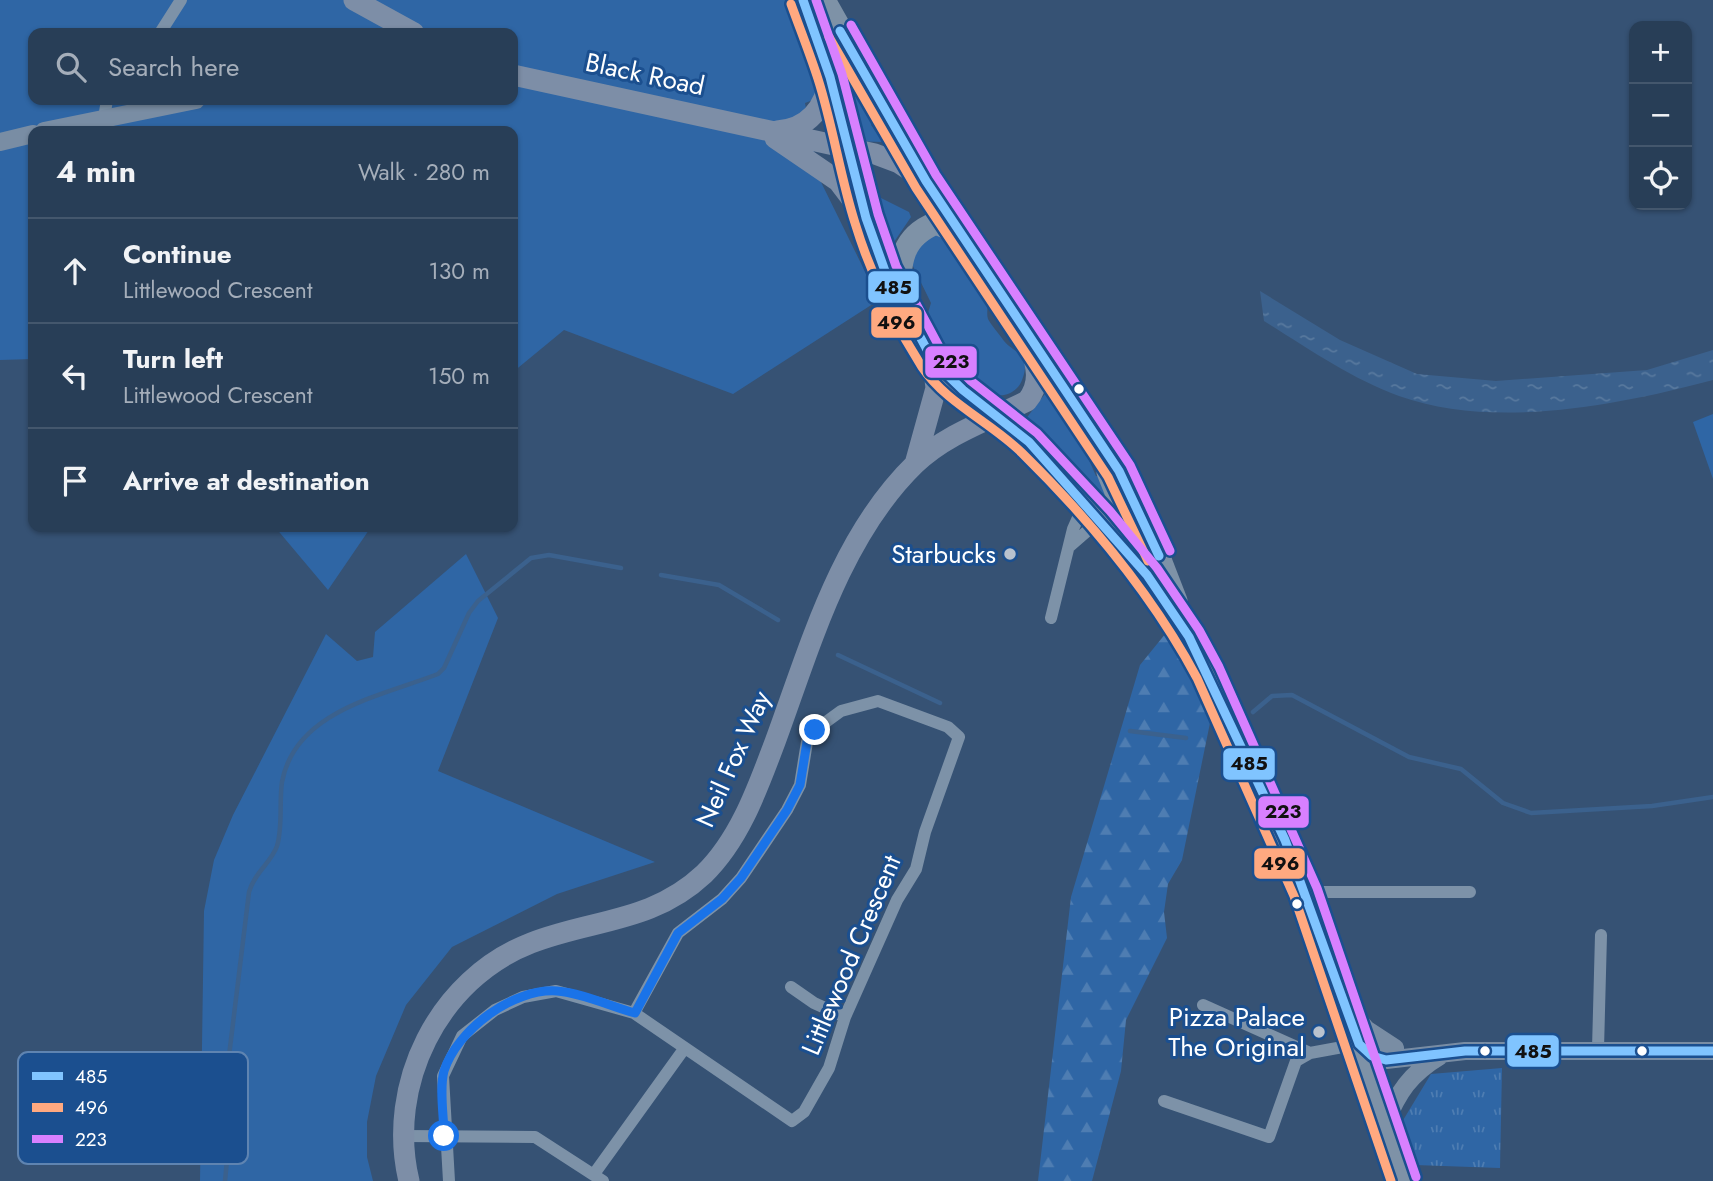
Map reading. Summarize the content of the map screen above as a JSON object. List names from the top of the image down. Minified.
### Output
{"streets":{"main road":["Black Road","Neil Fox Way"],"street":["Littlewood Crescent"]},"places":["Starbucks","Pizza Palace The Original"],"lines":["transit line 485","transit line 223","transit line 496"],"legend":["485","496","223"],"page":{"map_buttons":["+","−"],"search":"Search here","heading":["4 min","Walk · 280 m"],"list":[["Continue","Littlewood Crescent","130 m"],["Turn left","Littlewood Crescent","150 m"],"Arrive at destination"]}}
